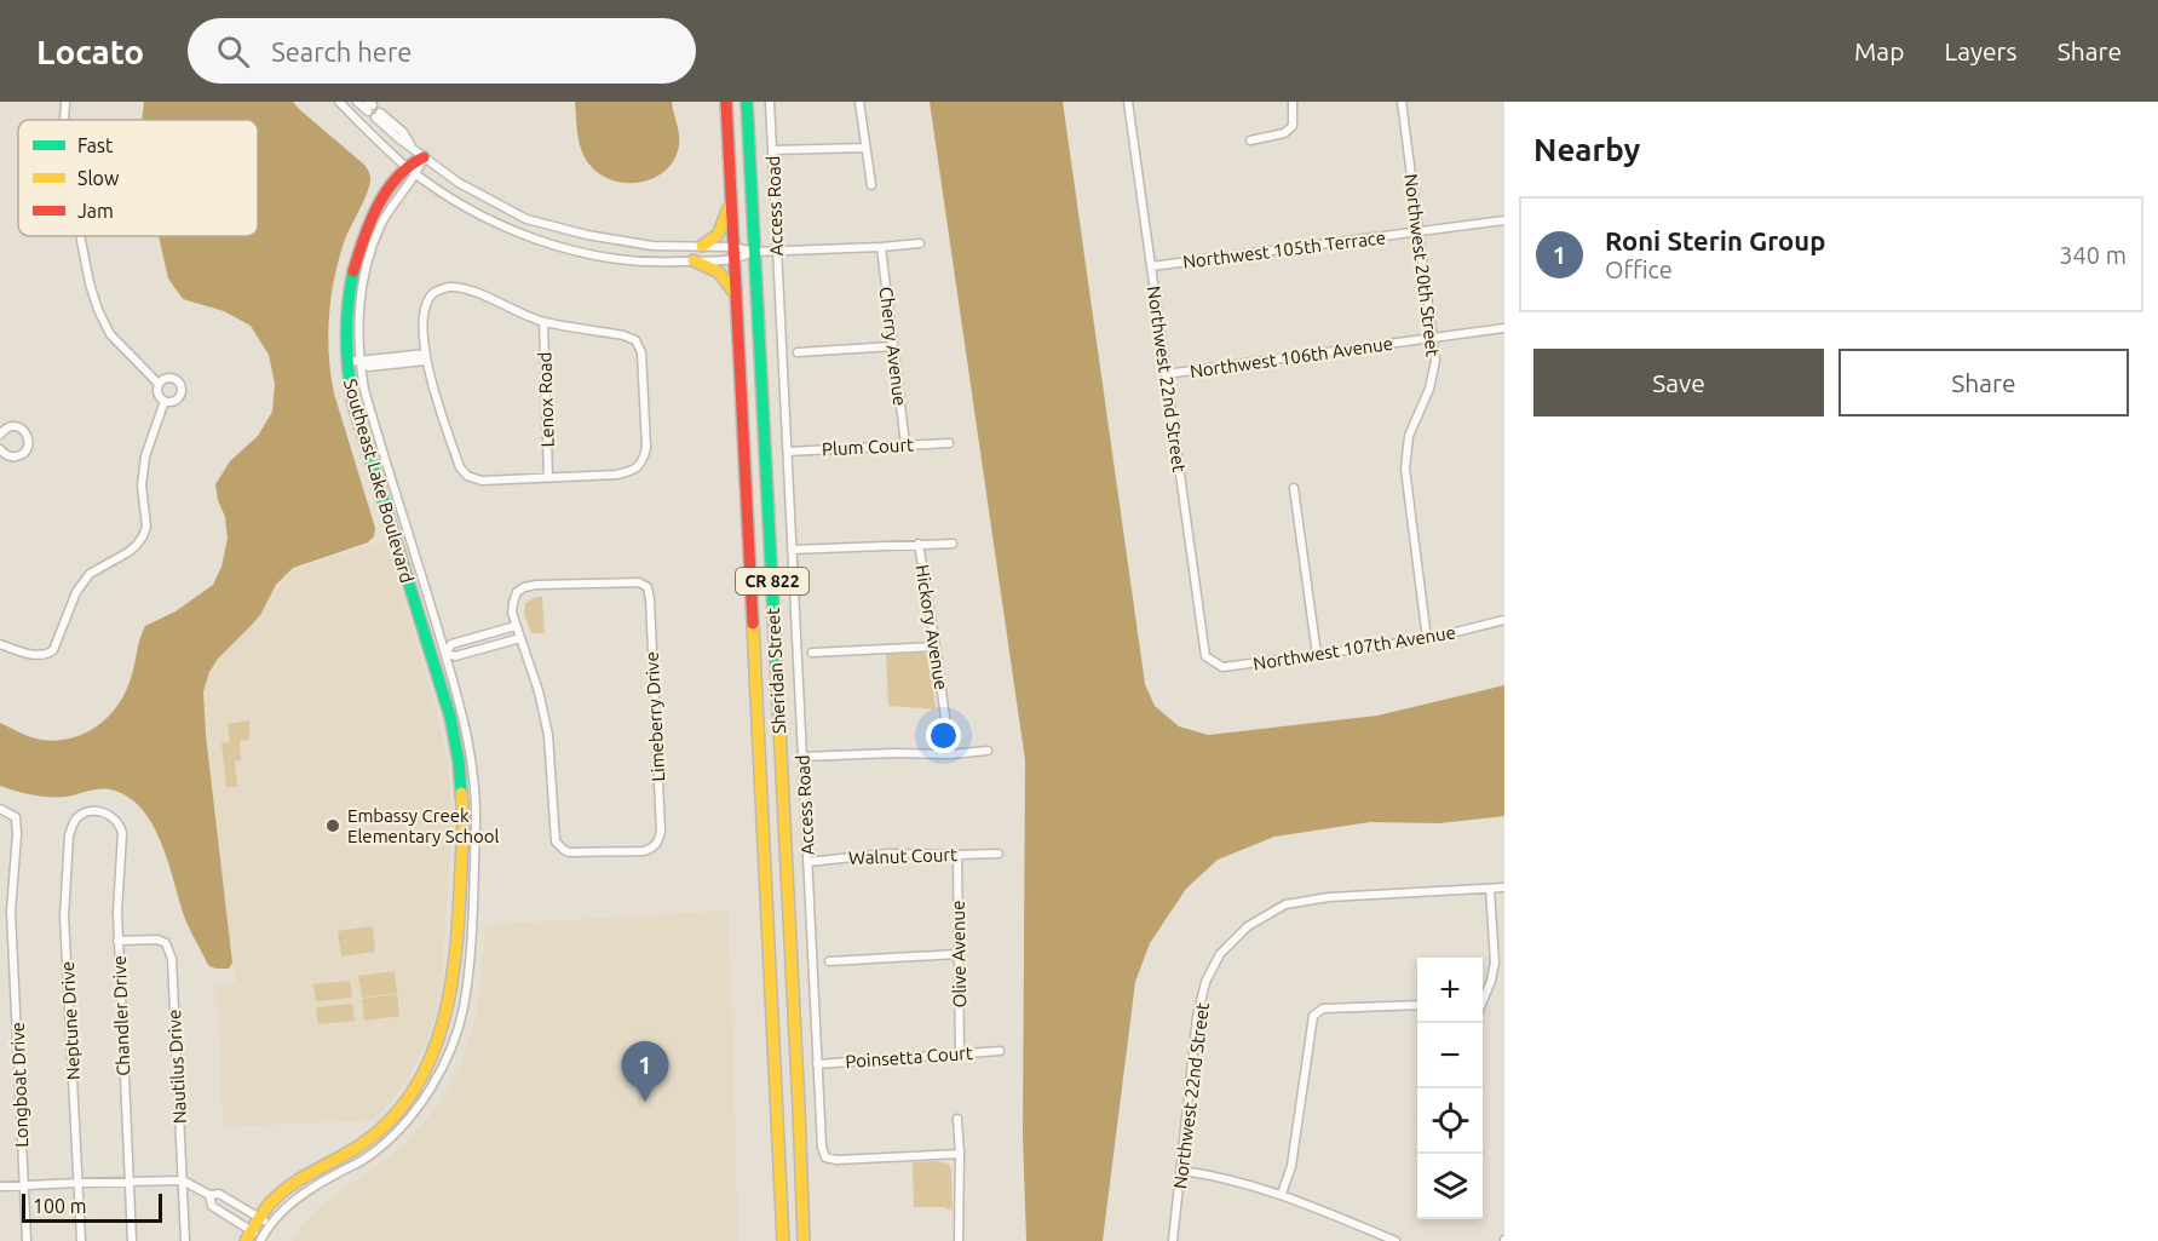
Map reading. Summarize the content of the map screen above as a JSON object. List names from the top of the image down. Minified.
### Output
{"streets":{"main road":["Southeast Lake Boulevard","CR 822","Sheridan Street"],"street":["Access Road","Northwest 105th Terrace","Northwest 20th Street","Cherry Avenue","Northwest 106th Avenue","Northwest 22nd Street","Lenox Road","Plum Court","Hickory Avenue","Northwest 107th Avenue","Limeberry Drive","Walnut Court","Olive Avenue","Chandler Drive","Neptune Drive","Poinsetta Court","Nautilus Drive","Longboat Drive"]},"crossings":[["Access Road","Plum Court"],["Access Road","Walnut Court"],["Access Road","Poinsetta Court"],["Northwest 105th Terrace","Northwest 20th Street"],["Northwest 105th Terrace","Northwest 22nd Street"],["Northwest 20th Street","Northwest 106th Avenue"],["Northwest 20th Street","Northwest 107th Avenue"],["Cherry Avenue","Plum Court"],["Northwest 106th Avenue","Northwest 22nd Street"],["Northwest 22nd Street","Northwest 107th Avenue"],["Walnut Court","Olive Avenue"],["Olive Avenue","Poinsetta Court"],["Chandler Drive","Neptune Drive"],["Chandler Drive","Nautilus Drive"]],"places":["Embassy Creek Elementary School"],"legend":["Fast","Slow","Jam"],"scale_bar":"100 m","page":{"header":"Locato","search":"Search here","nav":["Map","Layers","Share"],"heading":"Nearby","list":[{"mark":"1","name":"Roni Sterin Group","note":"Office","value":"340 m"}],"buttons":["Save","Share"],"map_buttons":["+","−"],"pins":"1","scale":"100 m"}}
